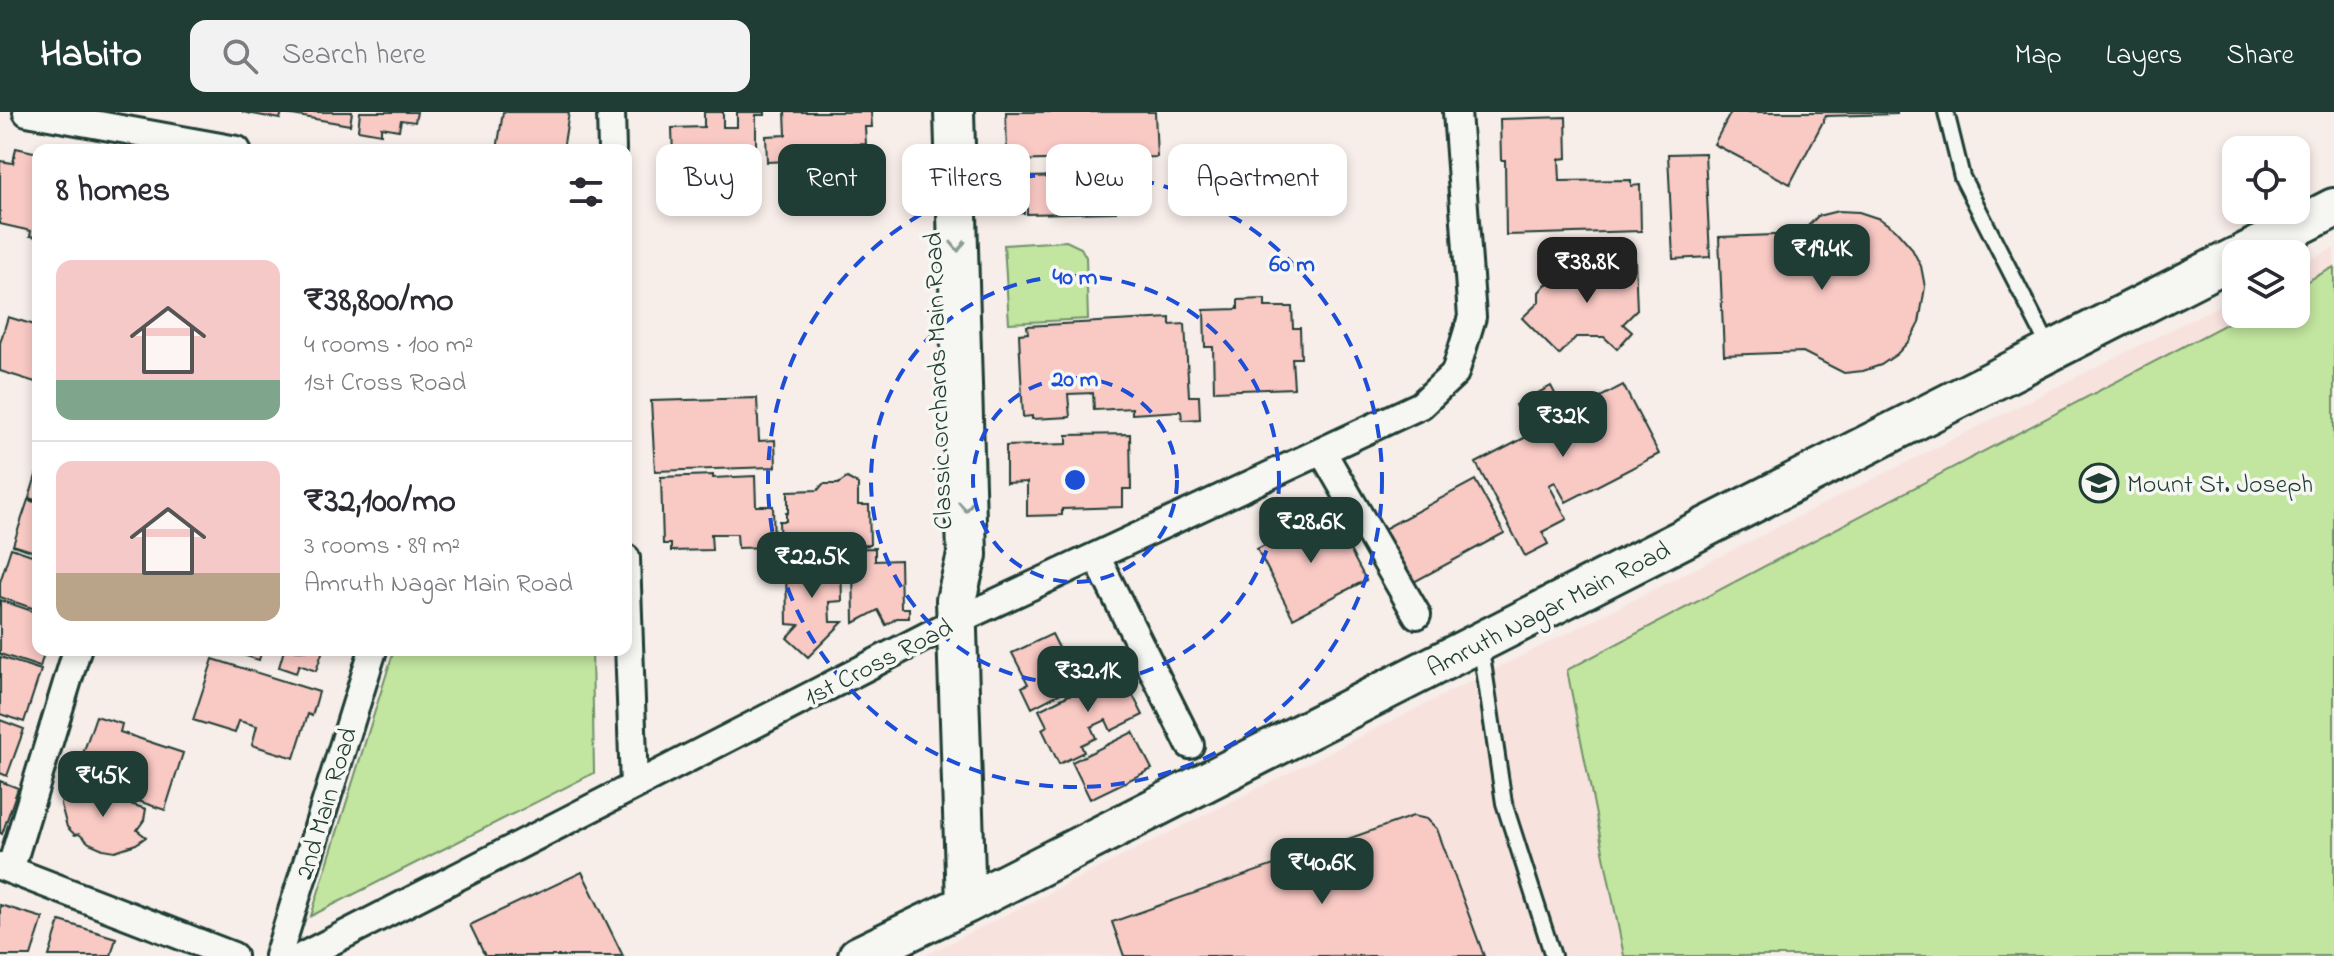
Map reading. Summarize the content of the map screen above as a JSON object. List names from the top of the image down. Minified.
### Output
{"streets":{"main road":["Classic Orchards Main Road","Amruth Nagar Main Road"],"street":["1st Cross Road","2nd Main Road"]},"crossings":[["Classic Orchards Main Road","Amruth Nagar Main Road"],["Classic Orchards Main Road","1st Cross Road"]],"places":{"school or university":["Mount St. Joseph"]},"page":{"header":"Habito","search":"Search here","nav":["Map","Layers","Share"],"chip":["Buy","Rent","Filters","New","Apartment"],"heading":"8 homes","price":["₹19.4K","₹38.8K","₹32K","₹28.6K","₹22.5K","₹32.1K","₹45K","₹40.6K"],"list":[{"name":"₹38,800/mo","note":"4 rooms · 100 m² · 1st Cross Road"},{"name":"₹32,100/mo","note":"3 rooms · 89 m² · Amruth Nagar Main Road"}]},"rings":["60 m","40 m","20 m"]}
